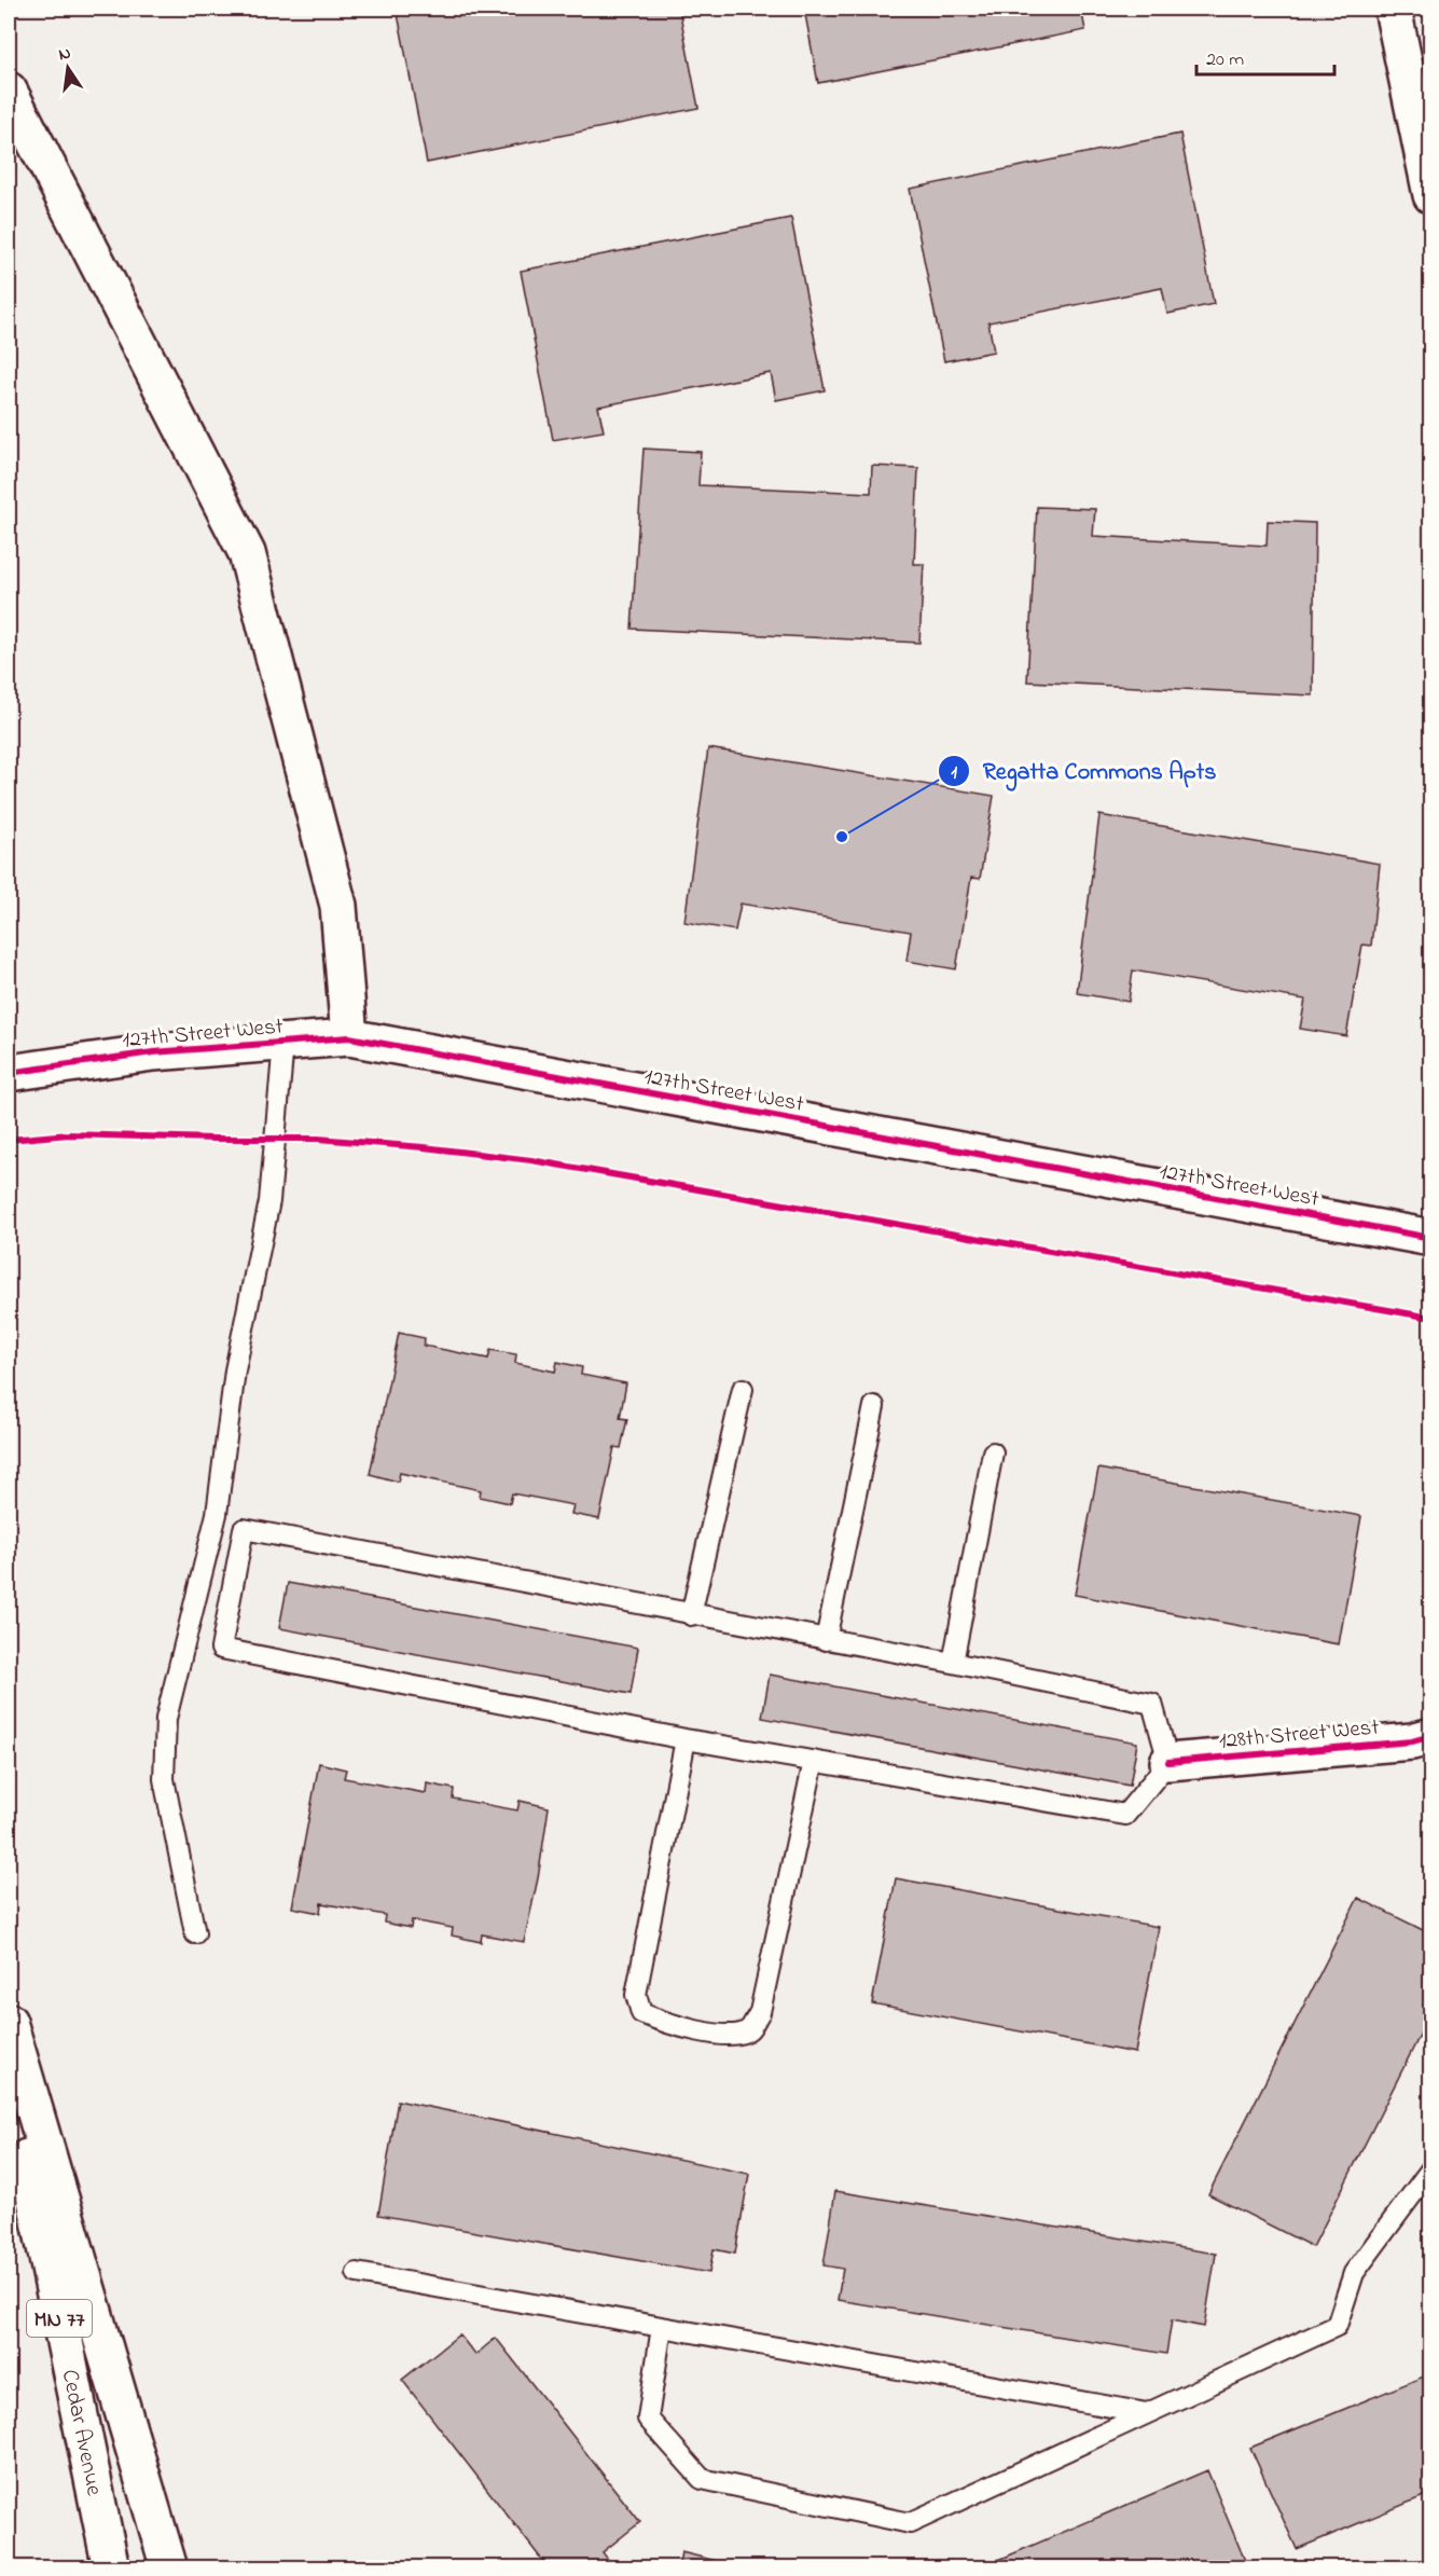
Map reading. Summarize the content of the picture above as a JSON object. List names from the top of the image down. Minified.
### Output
{"streets":{"main road":["127th Street West","128th Street West","MN 77","Cedar Avenue"]},"places":["Regatta Commons Apts"],"scale_bar":"20 m","north":"top"}
